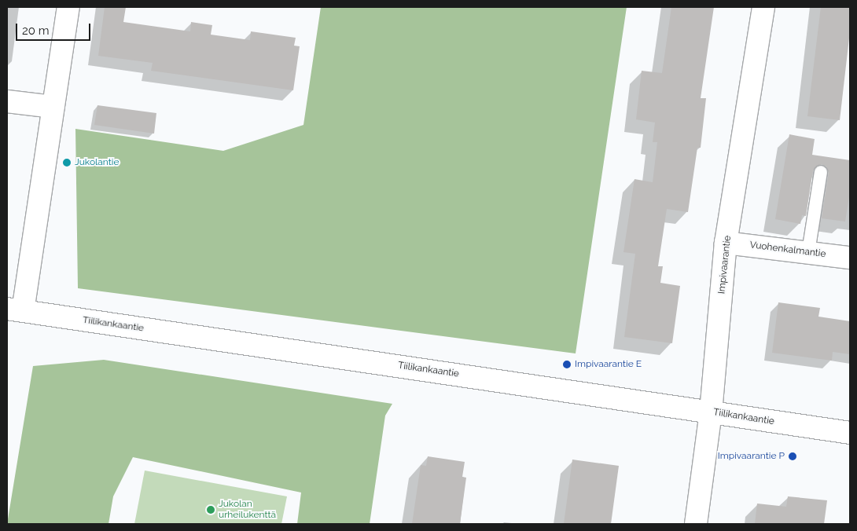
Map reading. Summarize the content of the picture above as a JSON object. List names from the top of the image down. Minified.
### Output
{"streets":{"street":["Vuohenkalmantie","Impivaarantie","Tiilikankaantie"]},"crossings":[["Vuohenkalmantie","Impivaarantie"],["Impivaarantie","Tiilikankaantie"]],"places":["Jukolantie","Impivaarantie E","Impivaarantie P","Jukolan urheilukenttä"],"scale_bar":"20 m"}
